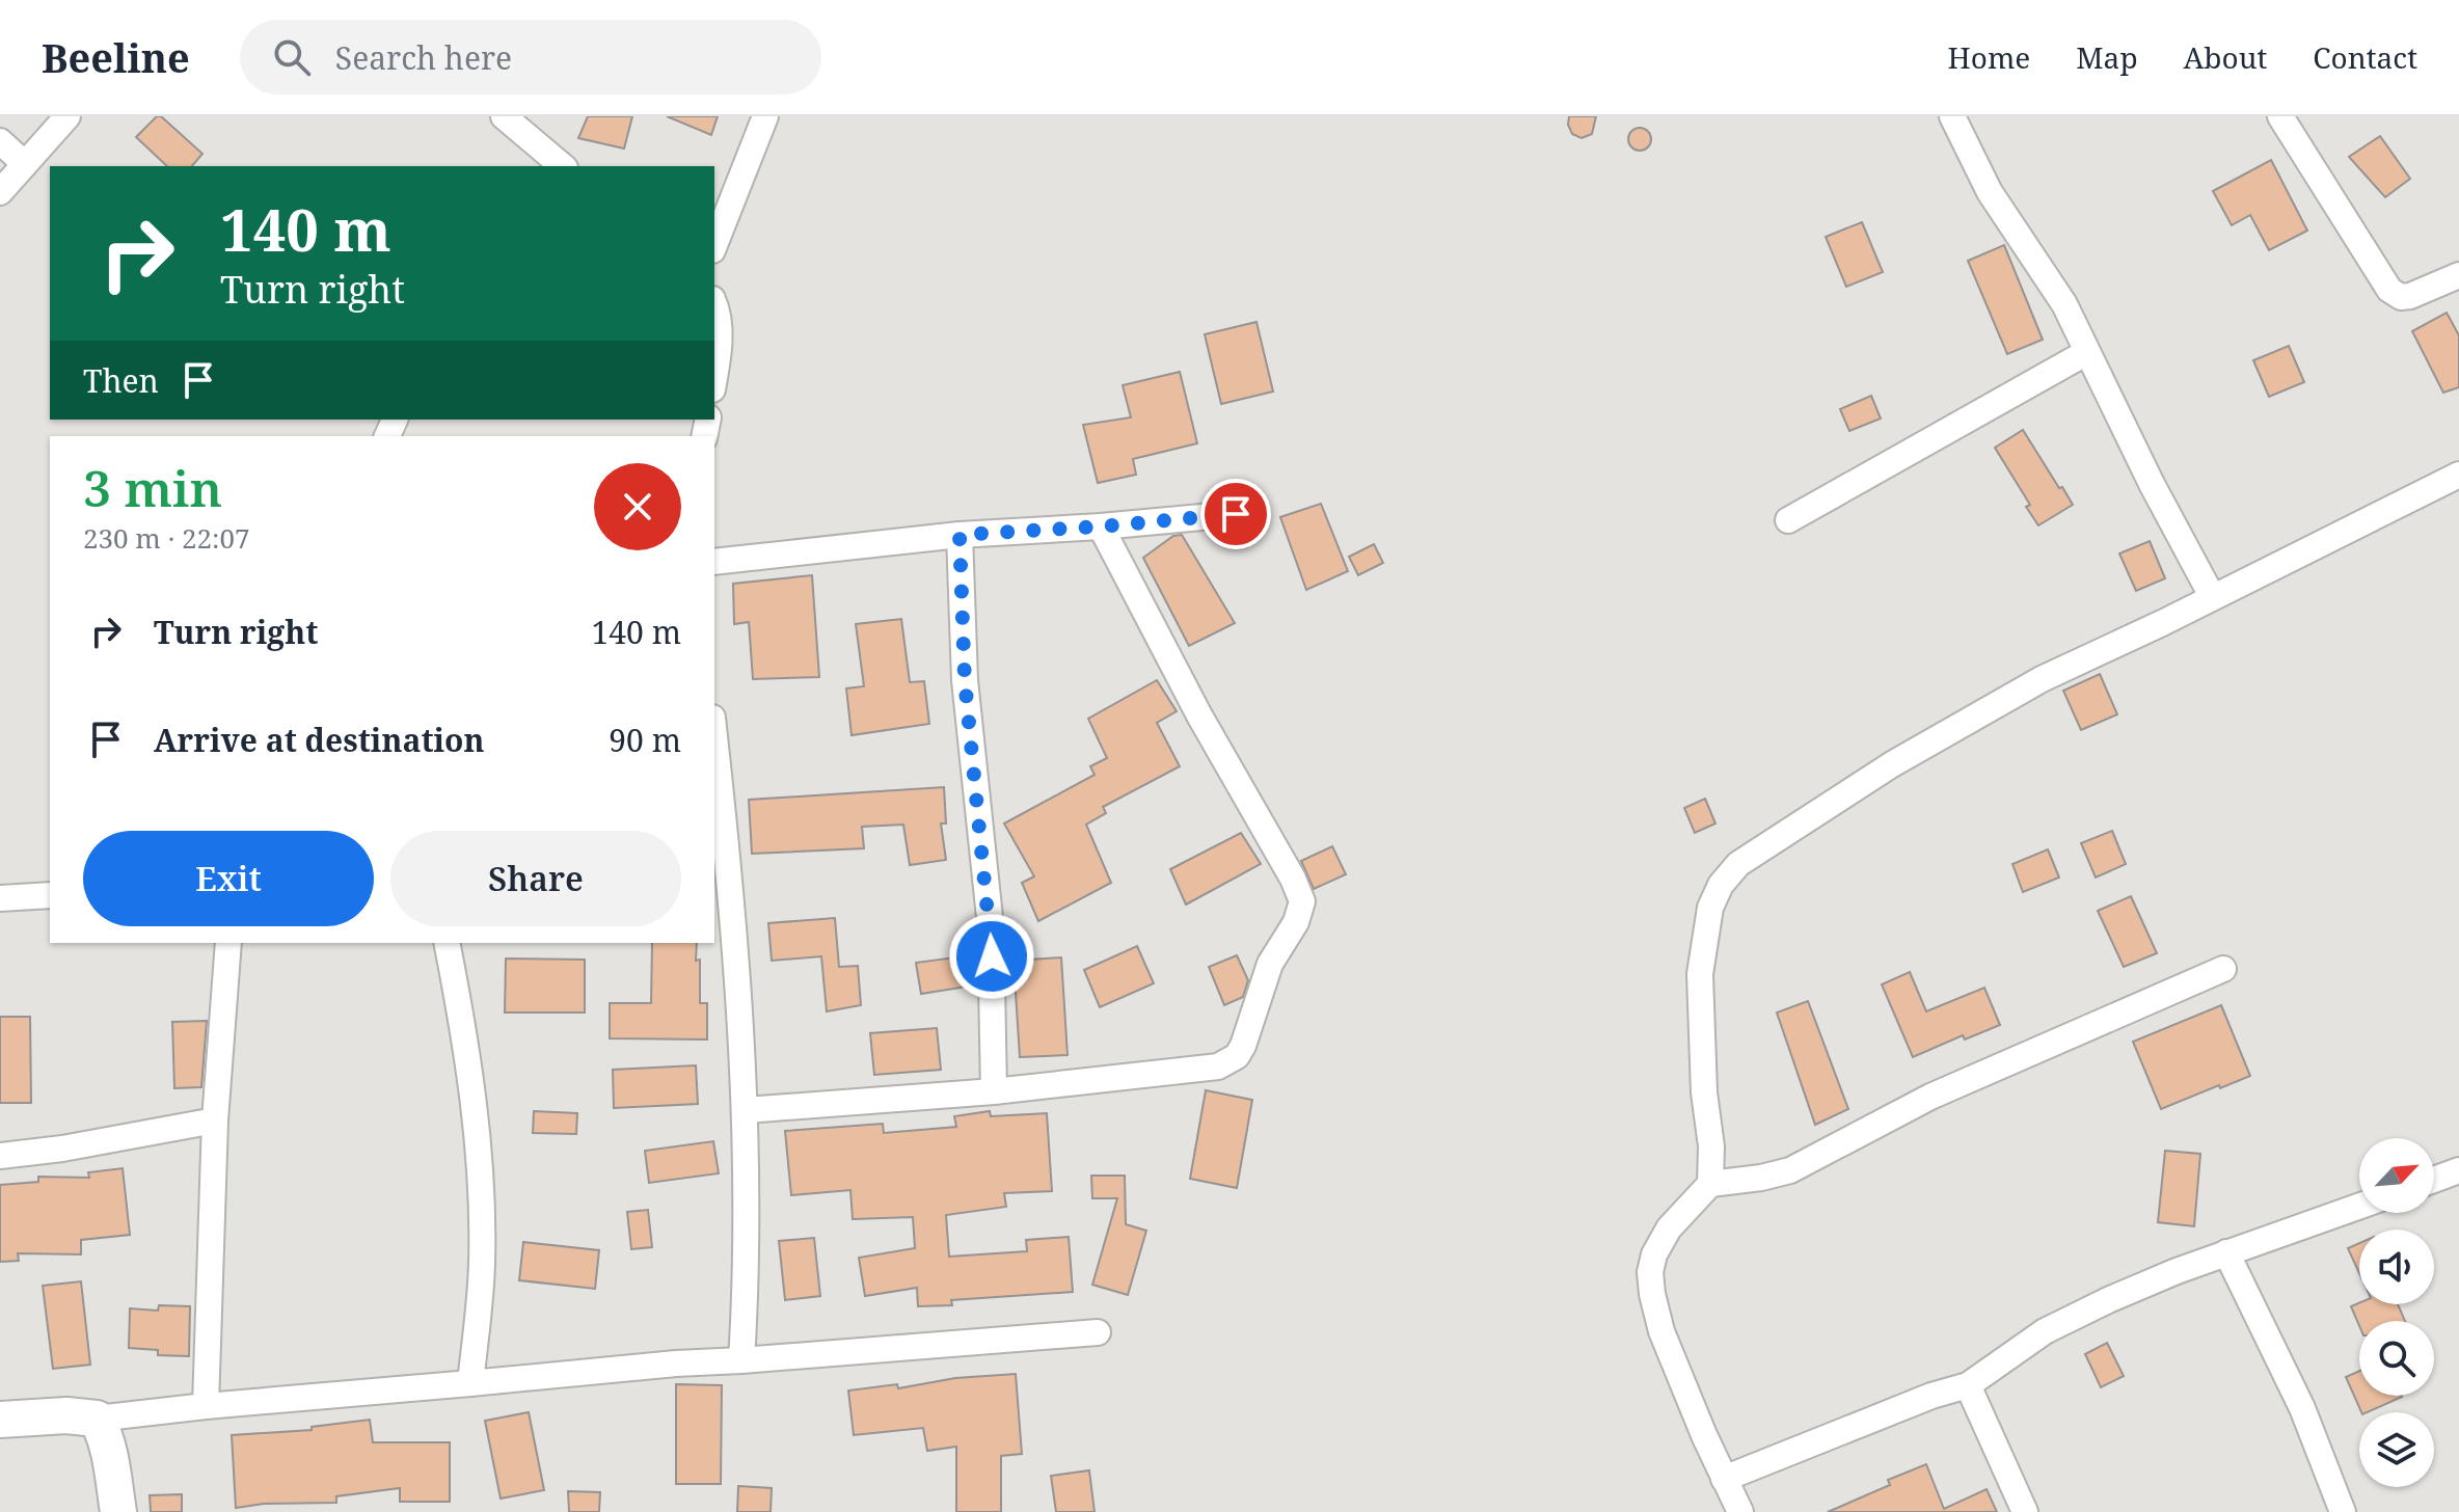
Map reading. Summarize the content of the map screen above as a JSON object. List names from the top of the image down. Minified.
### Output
{"north":"top right","page":{"header":"Beeline","search":"Search here","nav":["Home","Map","About","Contact"],"turn":["140 m","Turn right"],"then":"Then","heading":["3 min","230 m · 22:07"],"list":[{"name":"Turn right","value":"140 m"},{"name":"Arrive at destination","value":"90 m"}],"buttons":["Exit","Share"]}}
